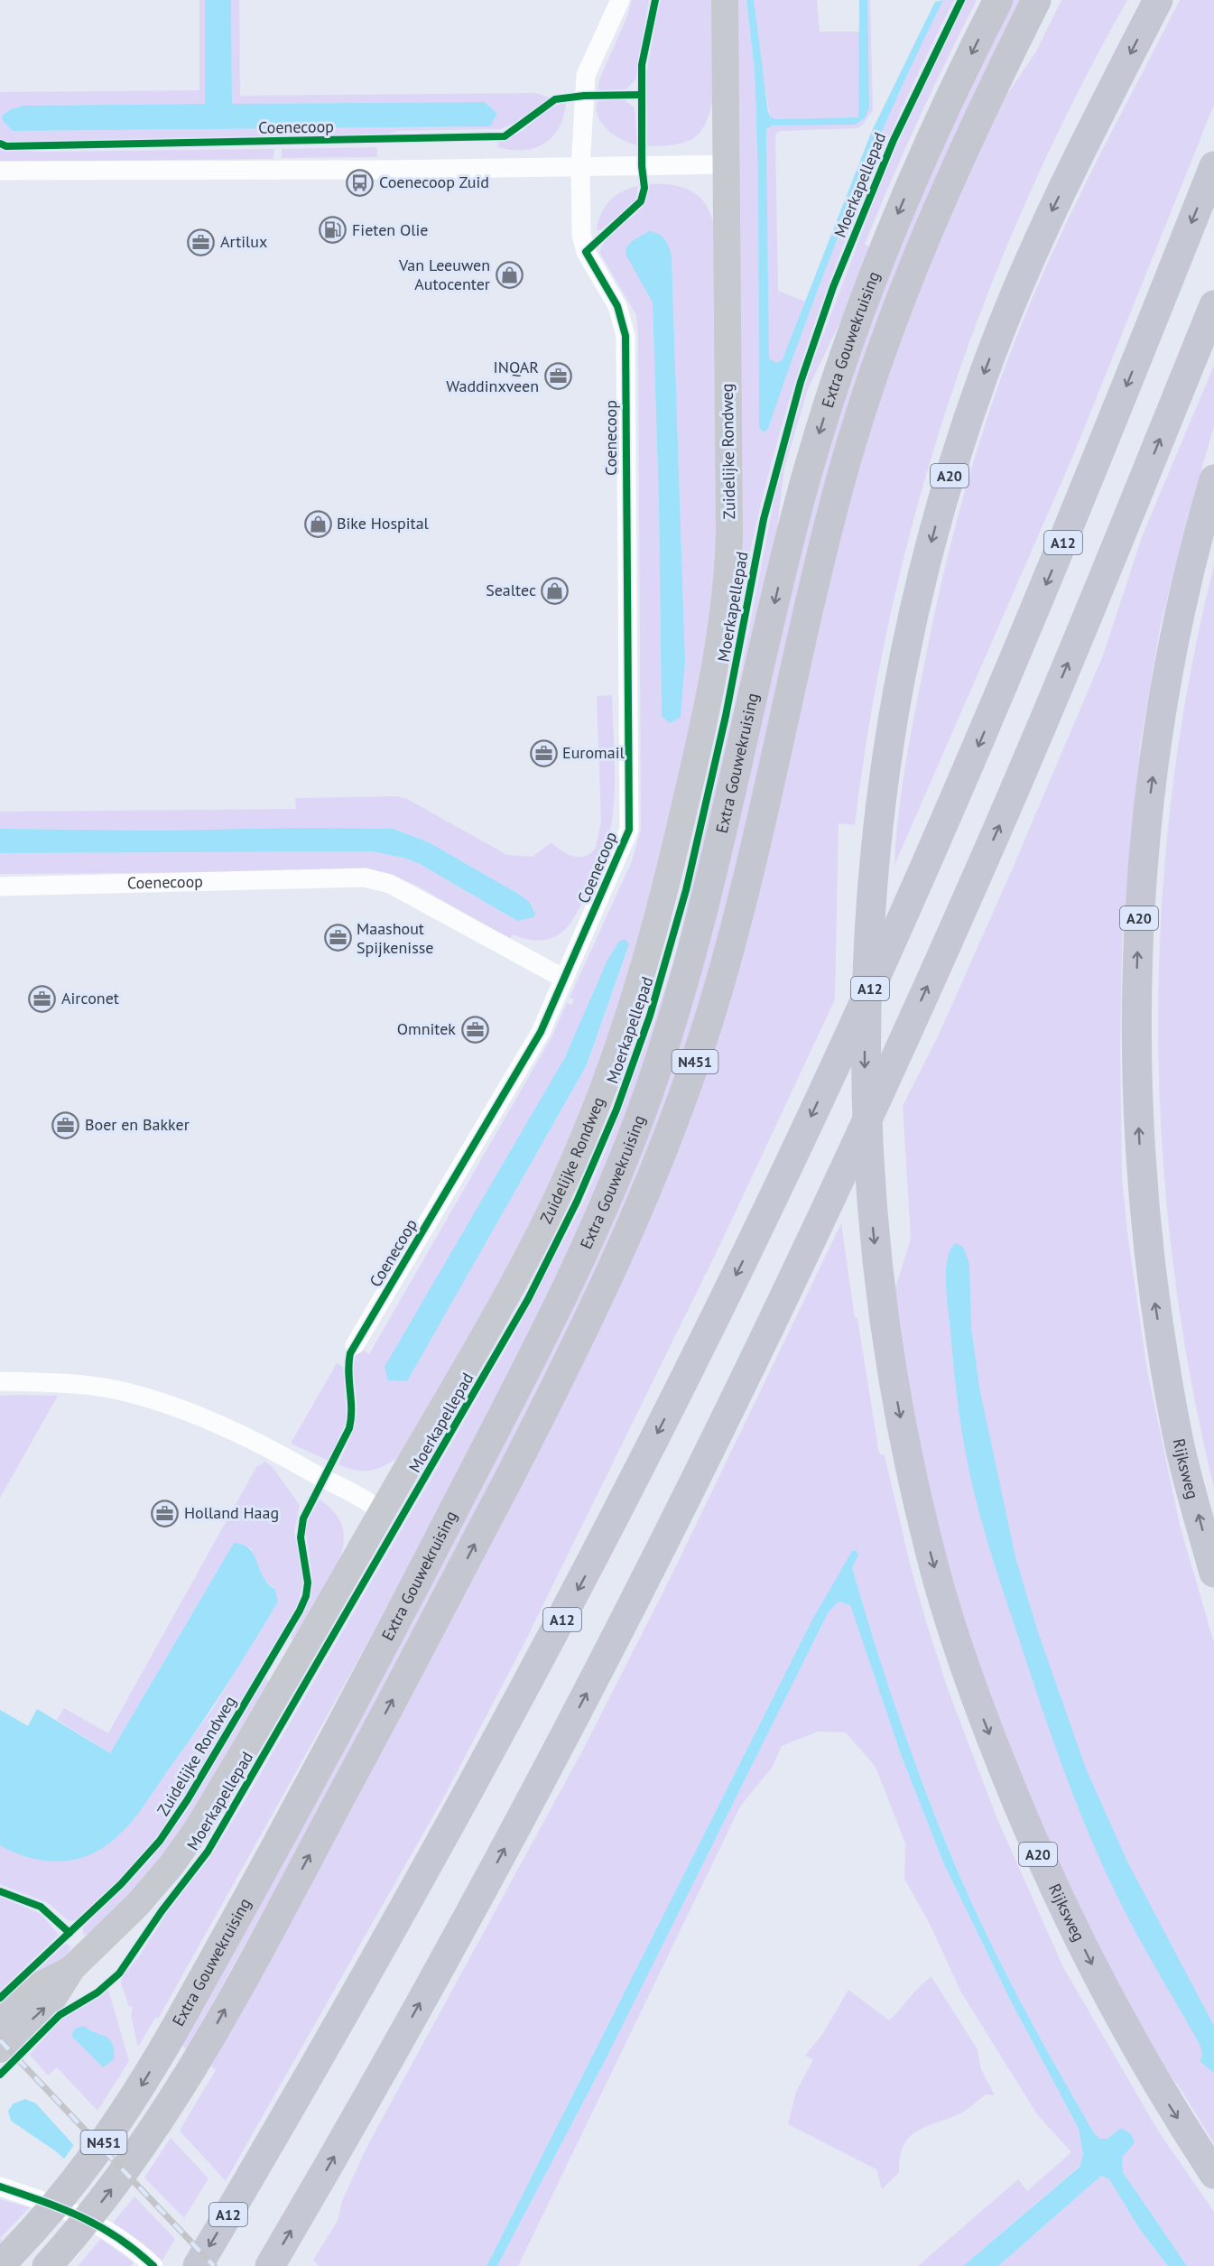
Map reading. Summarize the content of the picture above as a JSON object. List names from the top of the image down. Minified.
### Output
{"streets":{"highway":["A20","A12","Rijksweg"],"main road":["Extra Gouwekruising","Zuidelijke Rondweg","N451"],"street":["Coenecoop"],"cycle path":["Moerkapellepad"]},"places":{"bus stop":["Coenecoop Zuid"],"fuel station":["Fieten Olie"],"office":["Artilux","INQAR Waddinxveen","Euromail","Maashout Spijkenisse","Airconet","Omnitek","Boer en Bakker","Holland Haag"],"shop":["Van Leeuwen Autocenter","Bike Hospital","Sealtec"]}}
